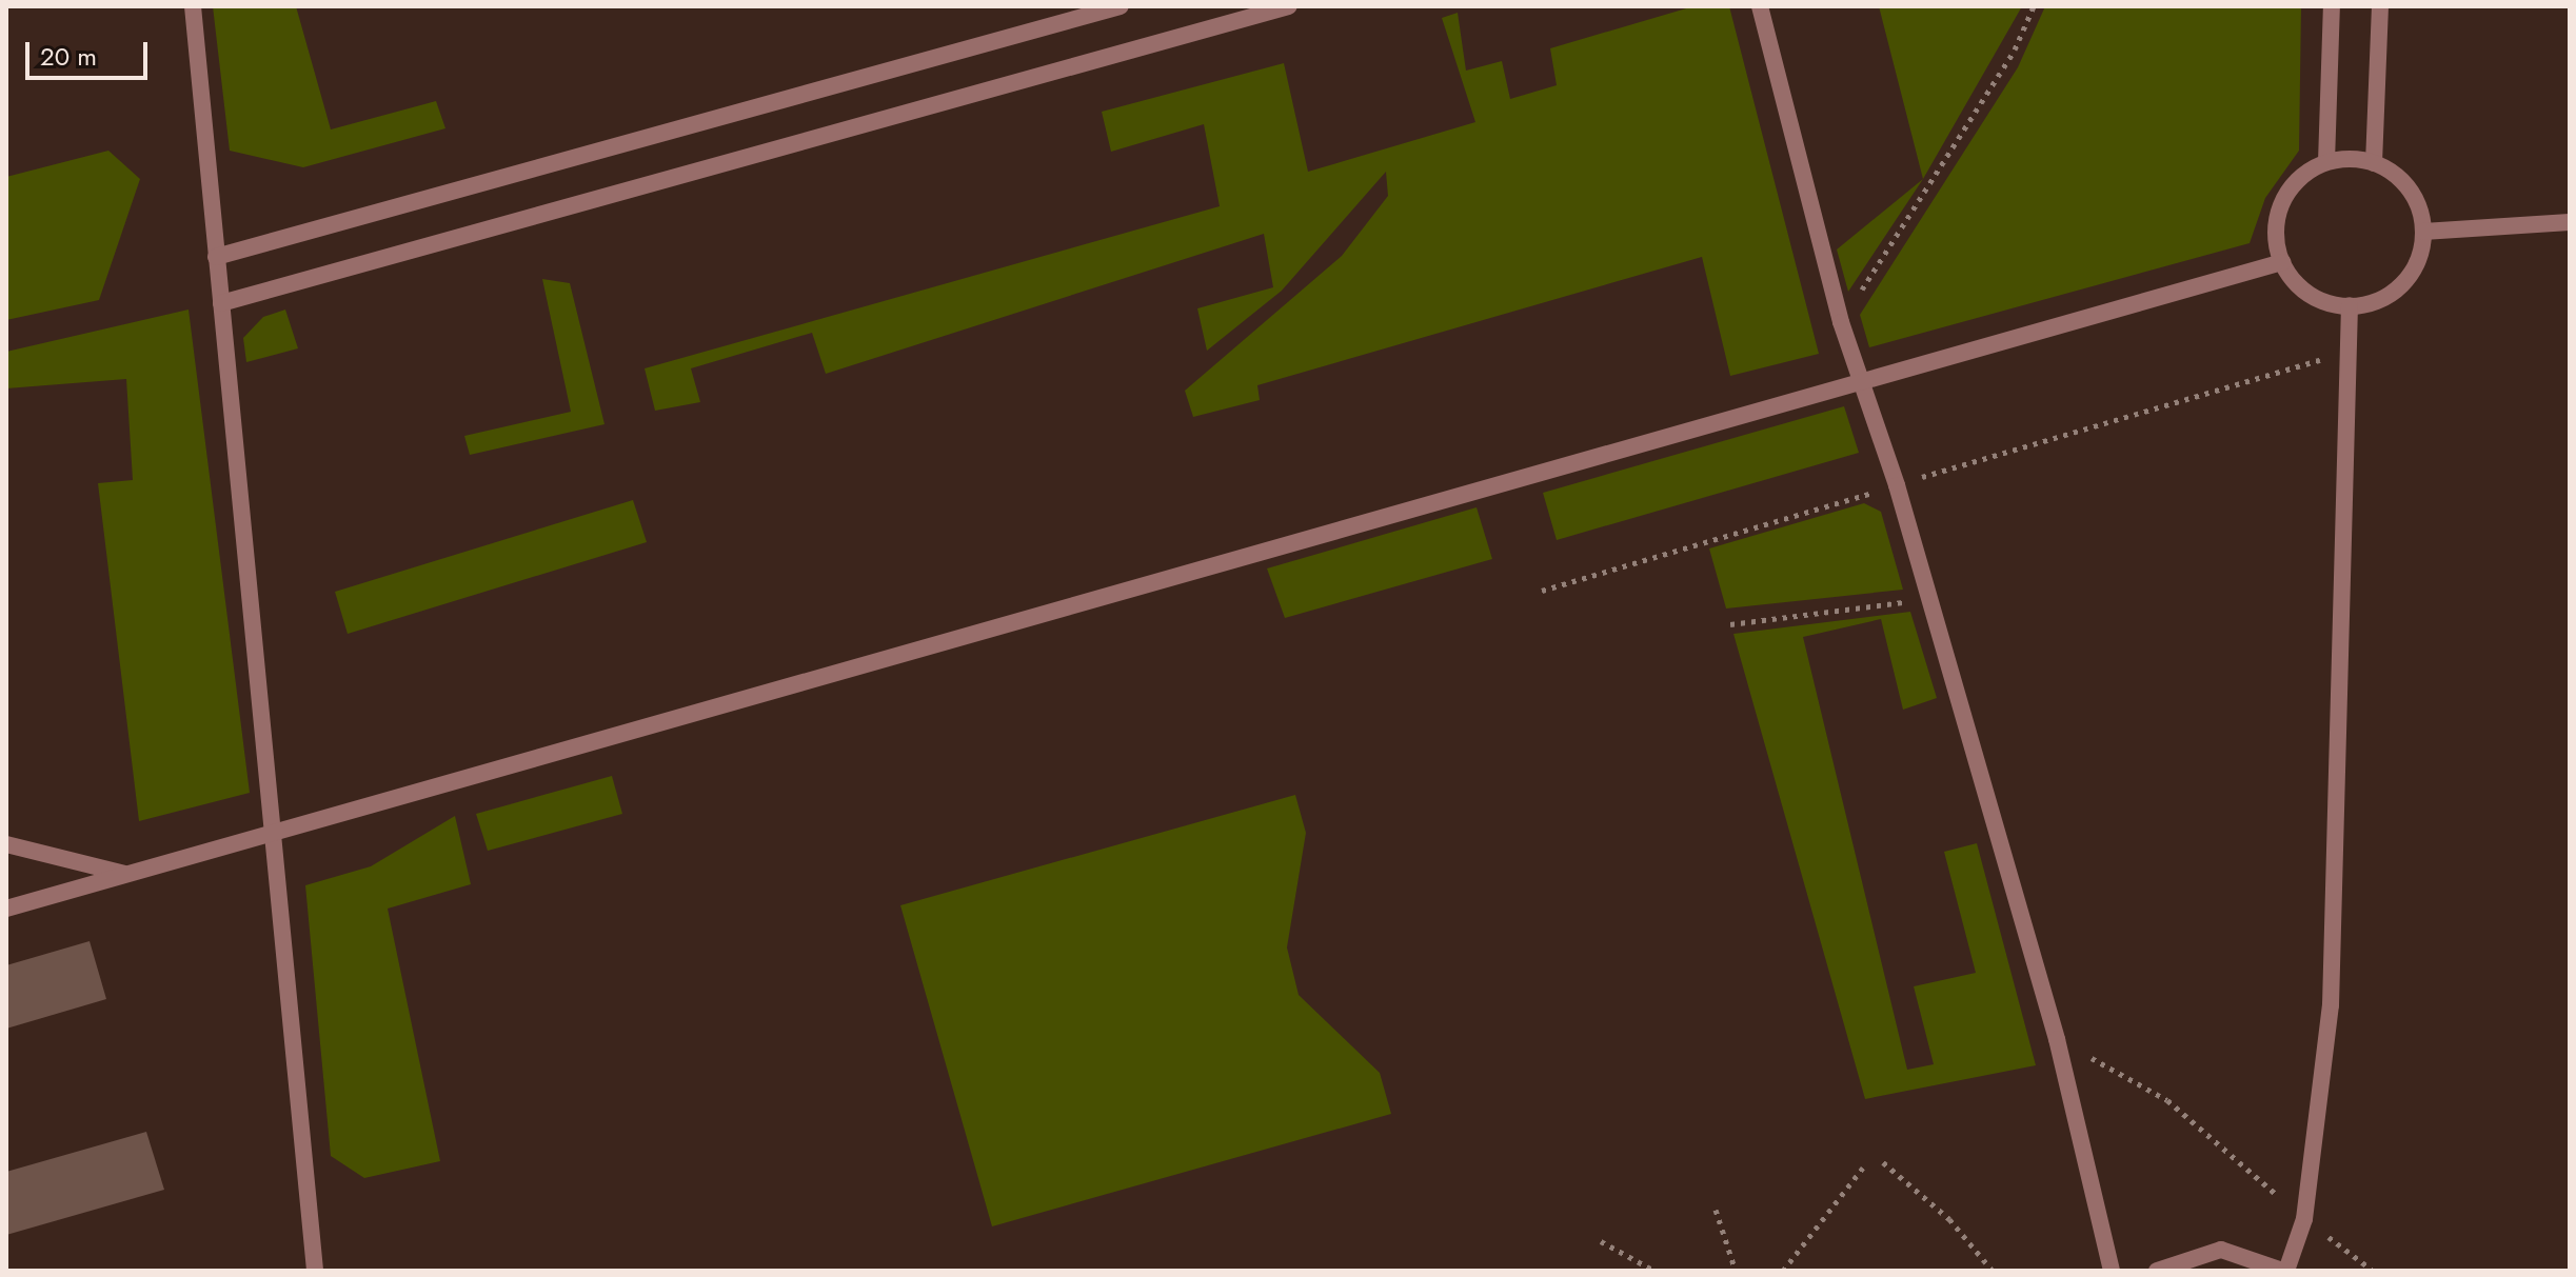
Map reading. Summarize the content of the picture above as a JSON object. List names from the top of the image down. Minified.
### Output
{"scale_bar":"20 m"}
